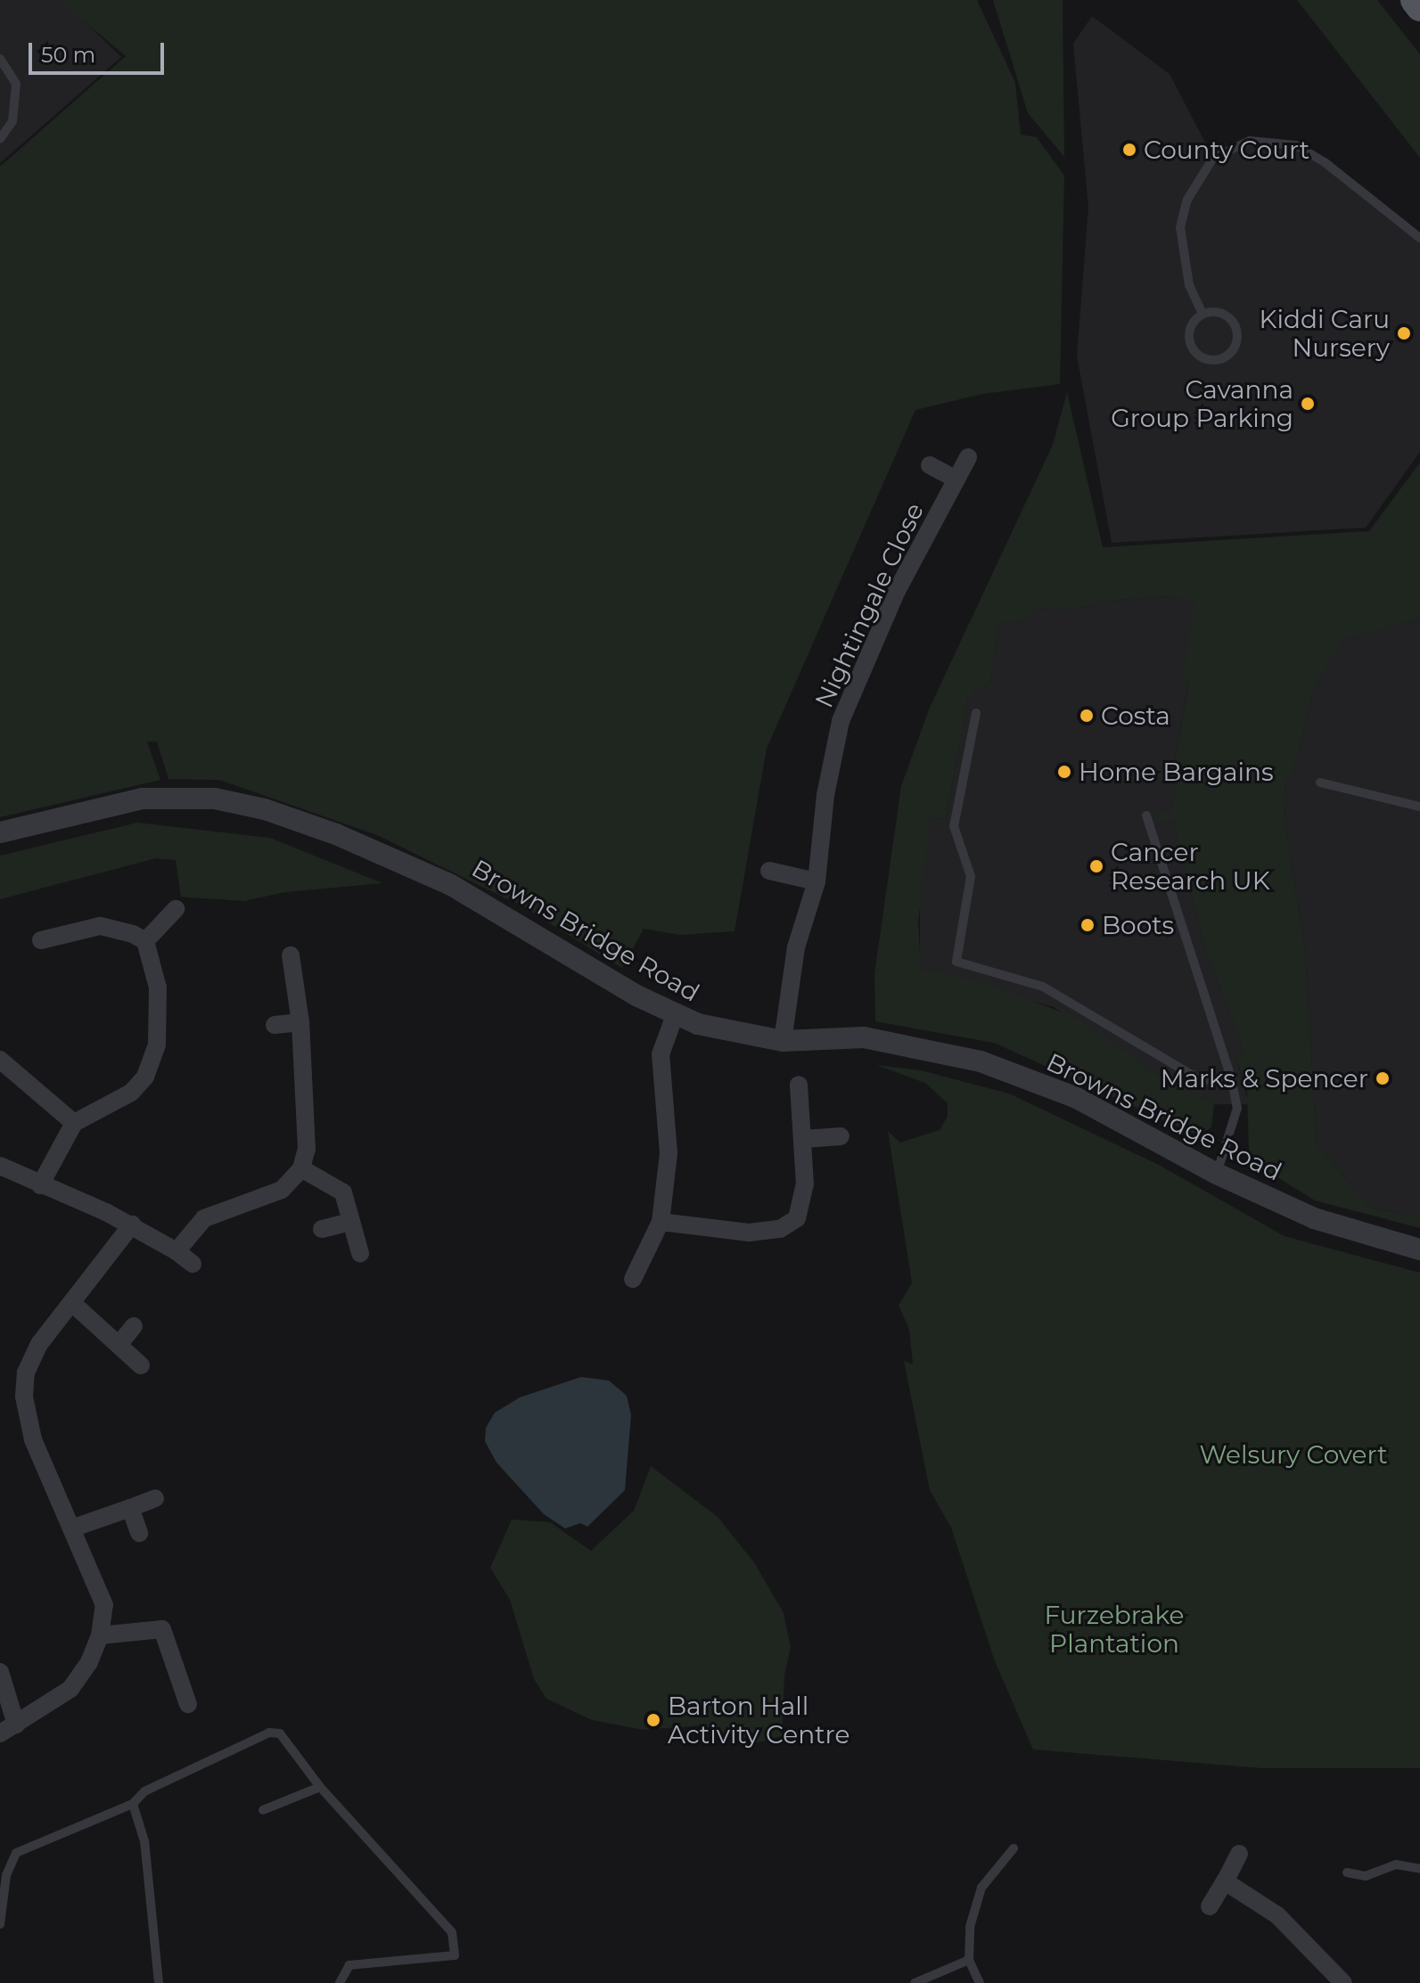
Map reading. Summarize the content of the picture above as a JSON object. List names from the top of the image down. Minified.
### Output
{"streets":{"street":["Nightingale Close","Browns Bridge Road"]},"crossings":[["Nightingale Close","Browns Bridge Road"]],"parks":["Welsury Covert","Furzebrake Plantation"],"places":["County Court","Kiddi Caru Nursery","Cavanna Group Parking","Costa","Home Bargains","Cancer Research UK","Boots","Marks & Spencer","Barton Hall Activity Centre"],"scale_bar":"50 m"}
